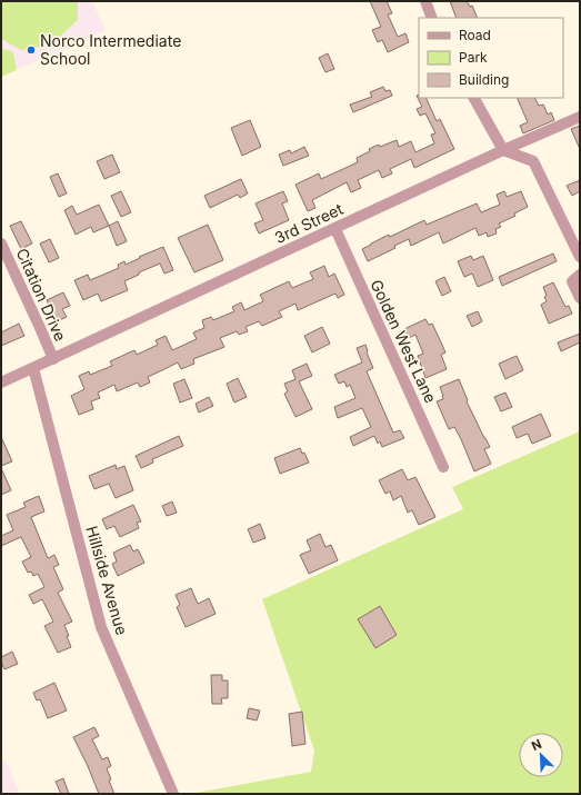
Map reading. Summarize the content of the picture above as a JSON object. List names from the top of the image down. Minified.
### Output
{"streets":{"street":["3rd Street","Citation Drive","Golden West Lane","Hillside Avenue"]},"crossings":[["3rd Street","Citation Drive"],["3rd Street","Golden West Lane"],["3rd Street","Hillside Avenue"]],"places":["Norco Intermediate School"],"legend":["Road","Park","Building"],"north":"top left"}
